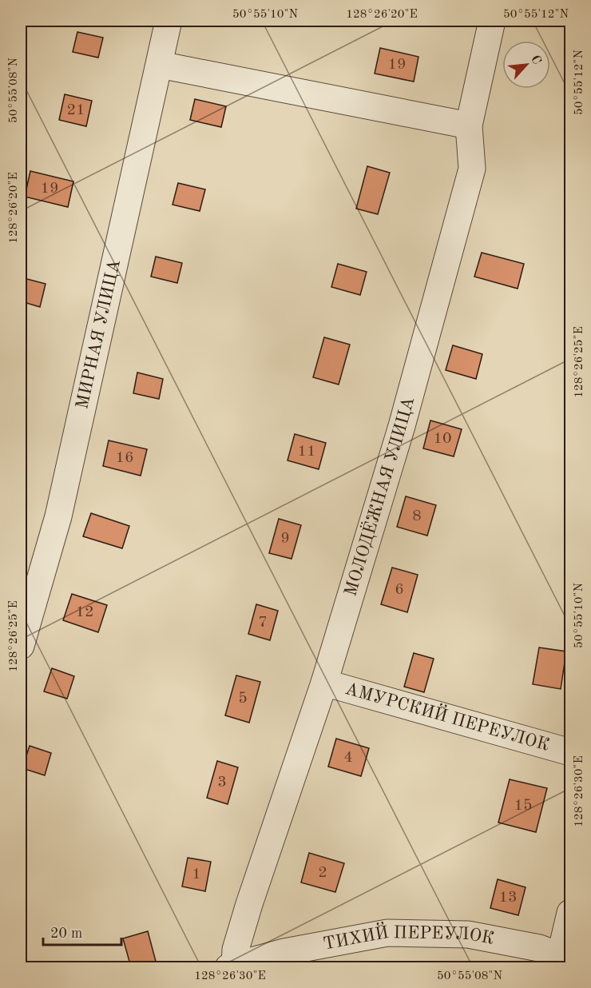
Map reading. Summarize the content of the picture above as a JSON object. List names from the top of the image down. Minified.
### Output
{"streets":{"street":["МИРНАЯ УЛИЦА","МОЛОДЁЖНАЯ УЛИЦА","АМУРСКИЙ ПЕРЕУЛОК","ТИХИЙ ПЕРЕУЛОК"]},"crossings":[["МОЛОДЁЖНАЯ УЛИЦА","АМУРСКИЙ ПЕРЕУЛОК"],["МОЛОДЁЖНАЯ УЛИЦА","ТИХИЙ ПЕРЕУЛОК"]],"house_numbers":["19","21","19","10","11","16","8","9","6","12","7","5","4","3","15","2","1","13"],"scale_bar":"20 m","north":"top right","coordinates":["50°55'10\"N","128°26'20\"E","50°55'12\"N","50°55'08\"N","128°26'25\"E","128°26'30\"E"]}
